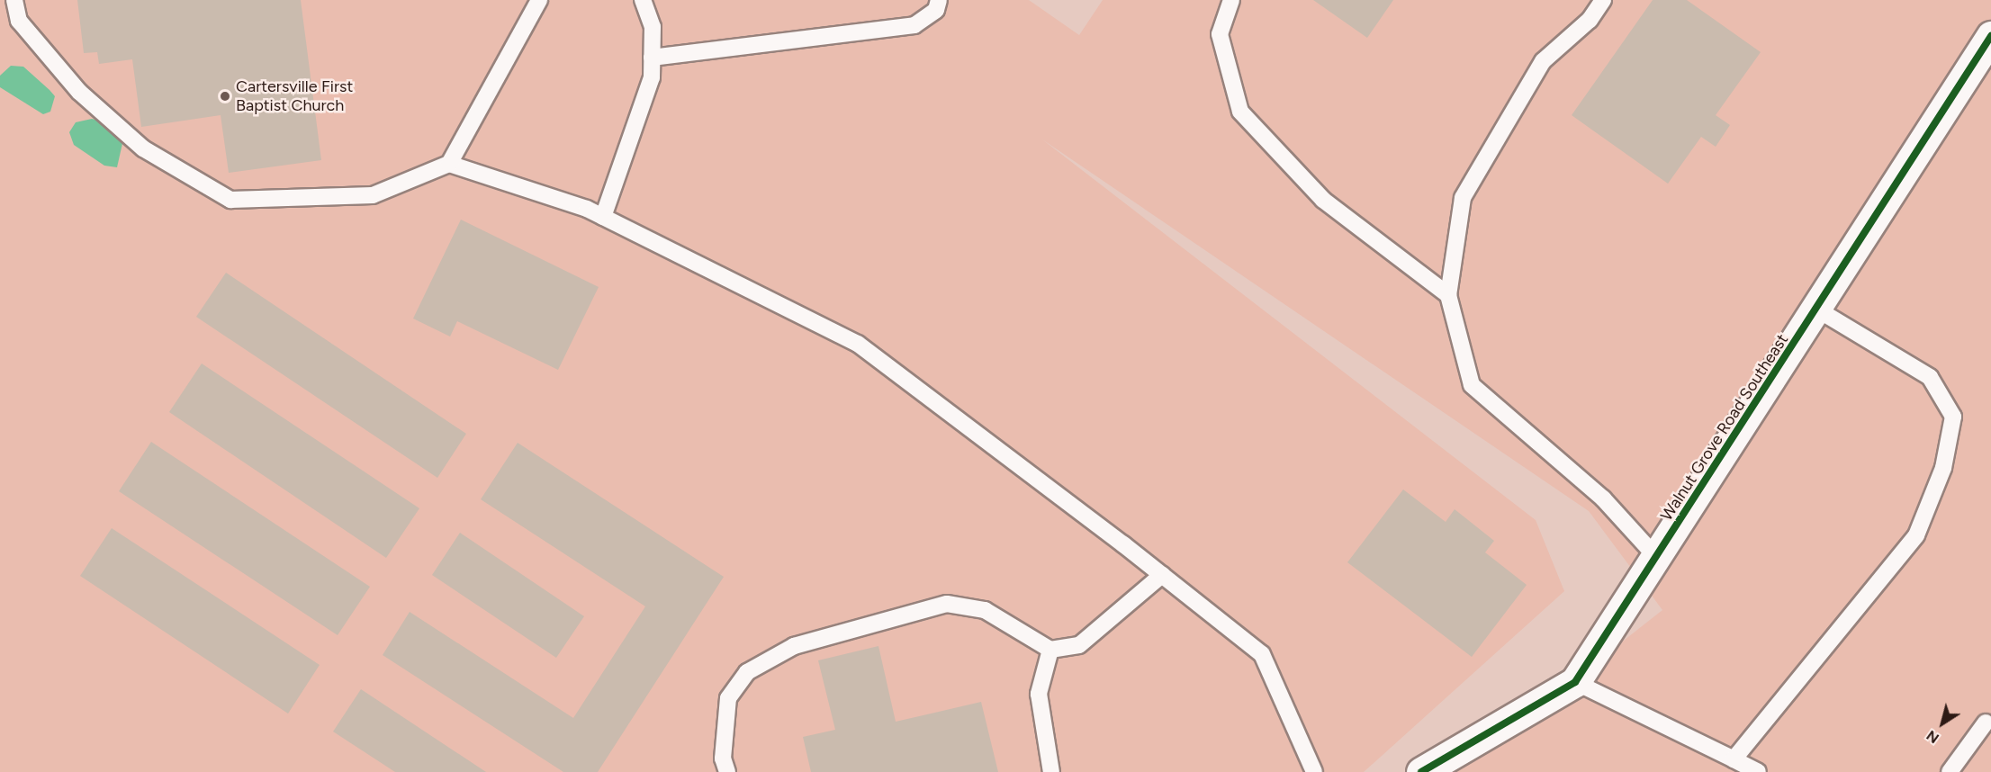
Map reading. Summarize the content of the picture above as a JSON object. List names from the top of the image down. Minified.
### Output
{"streets":{"street":["Walnut Grove Road Southeast"]},"places":["Cartersville First Baptist Church"],"north":"bottom left"}
